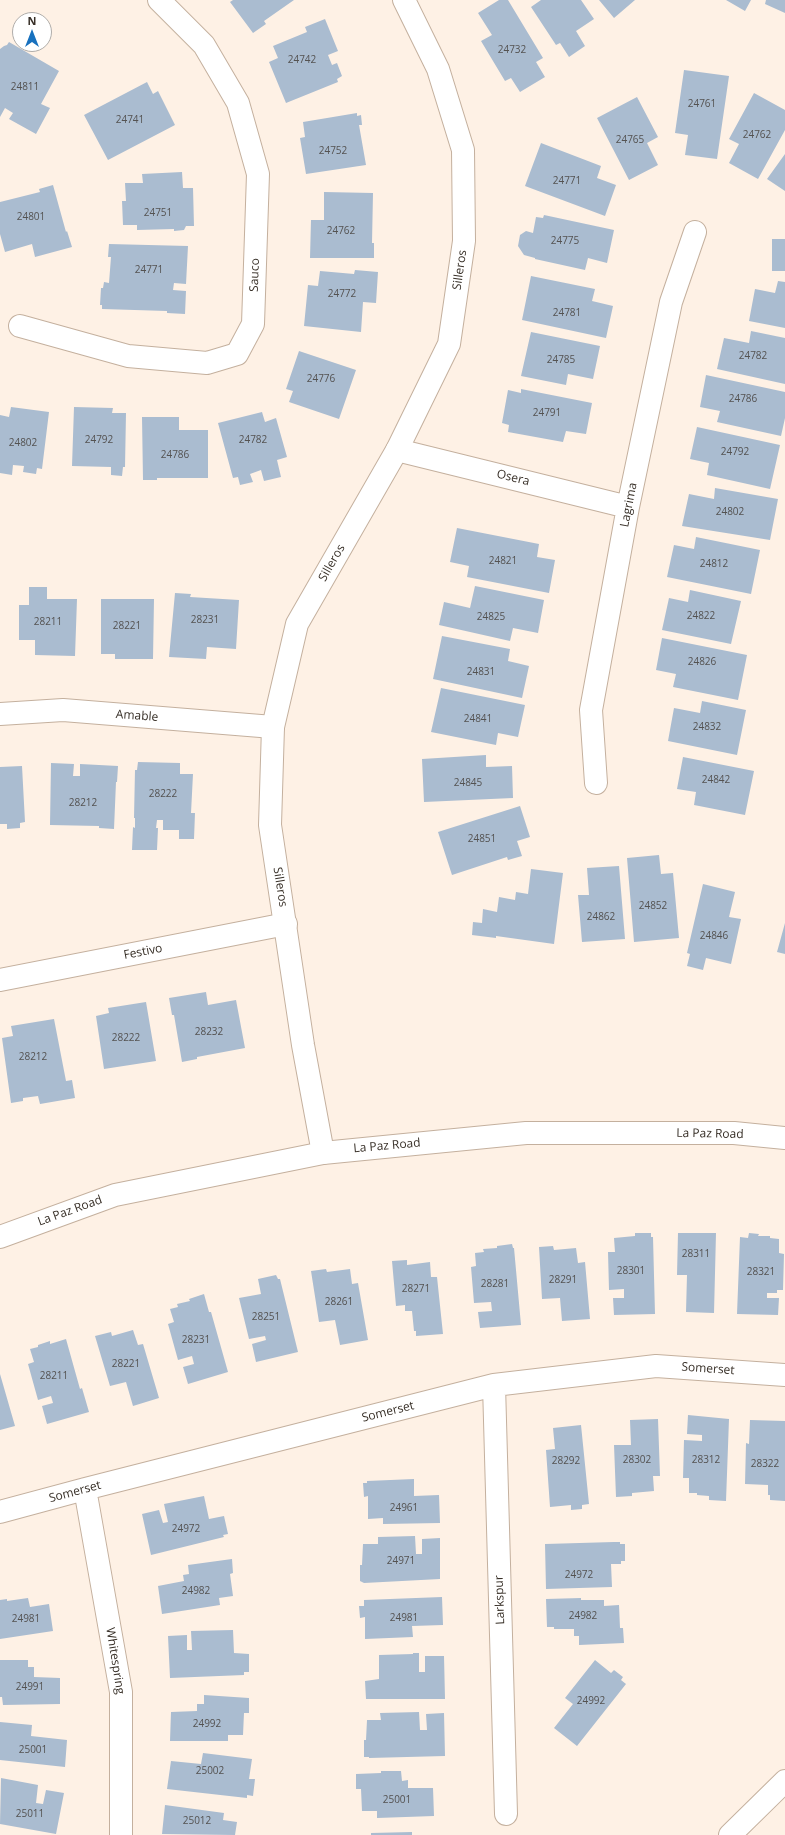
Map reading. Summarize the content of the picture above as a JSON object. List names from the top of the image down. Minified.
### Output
{"streets":{"street":["Silleros","Sauco","Osera","Lagrima","Amable","Festivo","La Paz Road","Somerset","Larkspur","Whitespring"]},"crossings":[["Silleros","Osera"],["Silleros","Amable"],["Silleros","Festivo"],["Silleros","La Paz Road"],["Osera","Lagrima"],["Somerset","Larkspur"],["Somerset","Whitespring"]],"house_numbers":["24732","24742","24811","24761","24741","24762","24765","24752","24771","24751","24801","24762","24775","24771","24772","24781","24782","24785","24776","24786","24791","24792","24782","24802","24792","24786","24802","24821","24812","24822","24825","28231","28211","28221","24826","24831","24841","24832","24842","24845","28222","28212","24851","24852","24862","24846","28232","28222","28212","28311","28301","28321","28291","28281","28271","28261","28251","28231","28221","28211","28302","28312","28292","28322","24961","24972","24971","24972","24982","24982","24981","24981","24991","24992","24992","25001","25002","25001","25011","25012"],"north":"top"}
